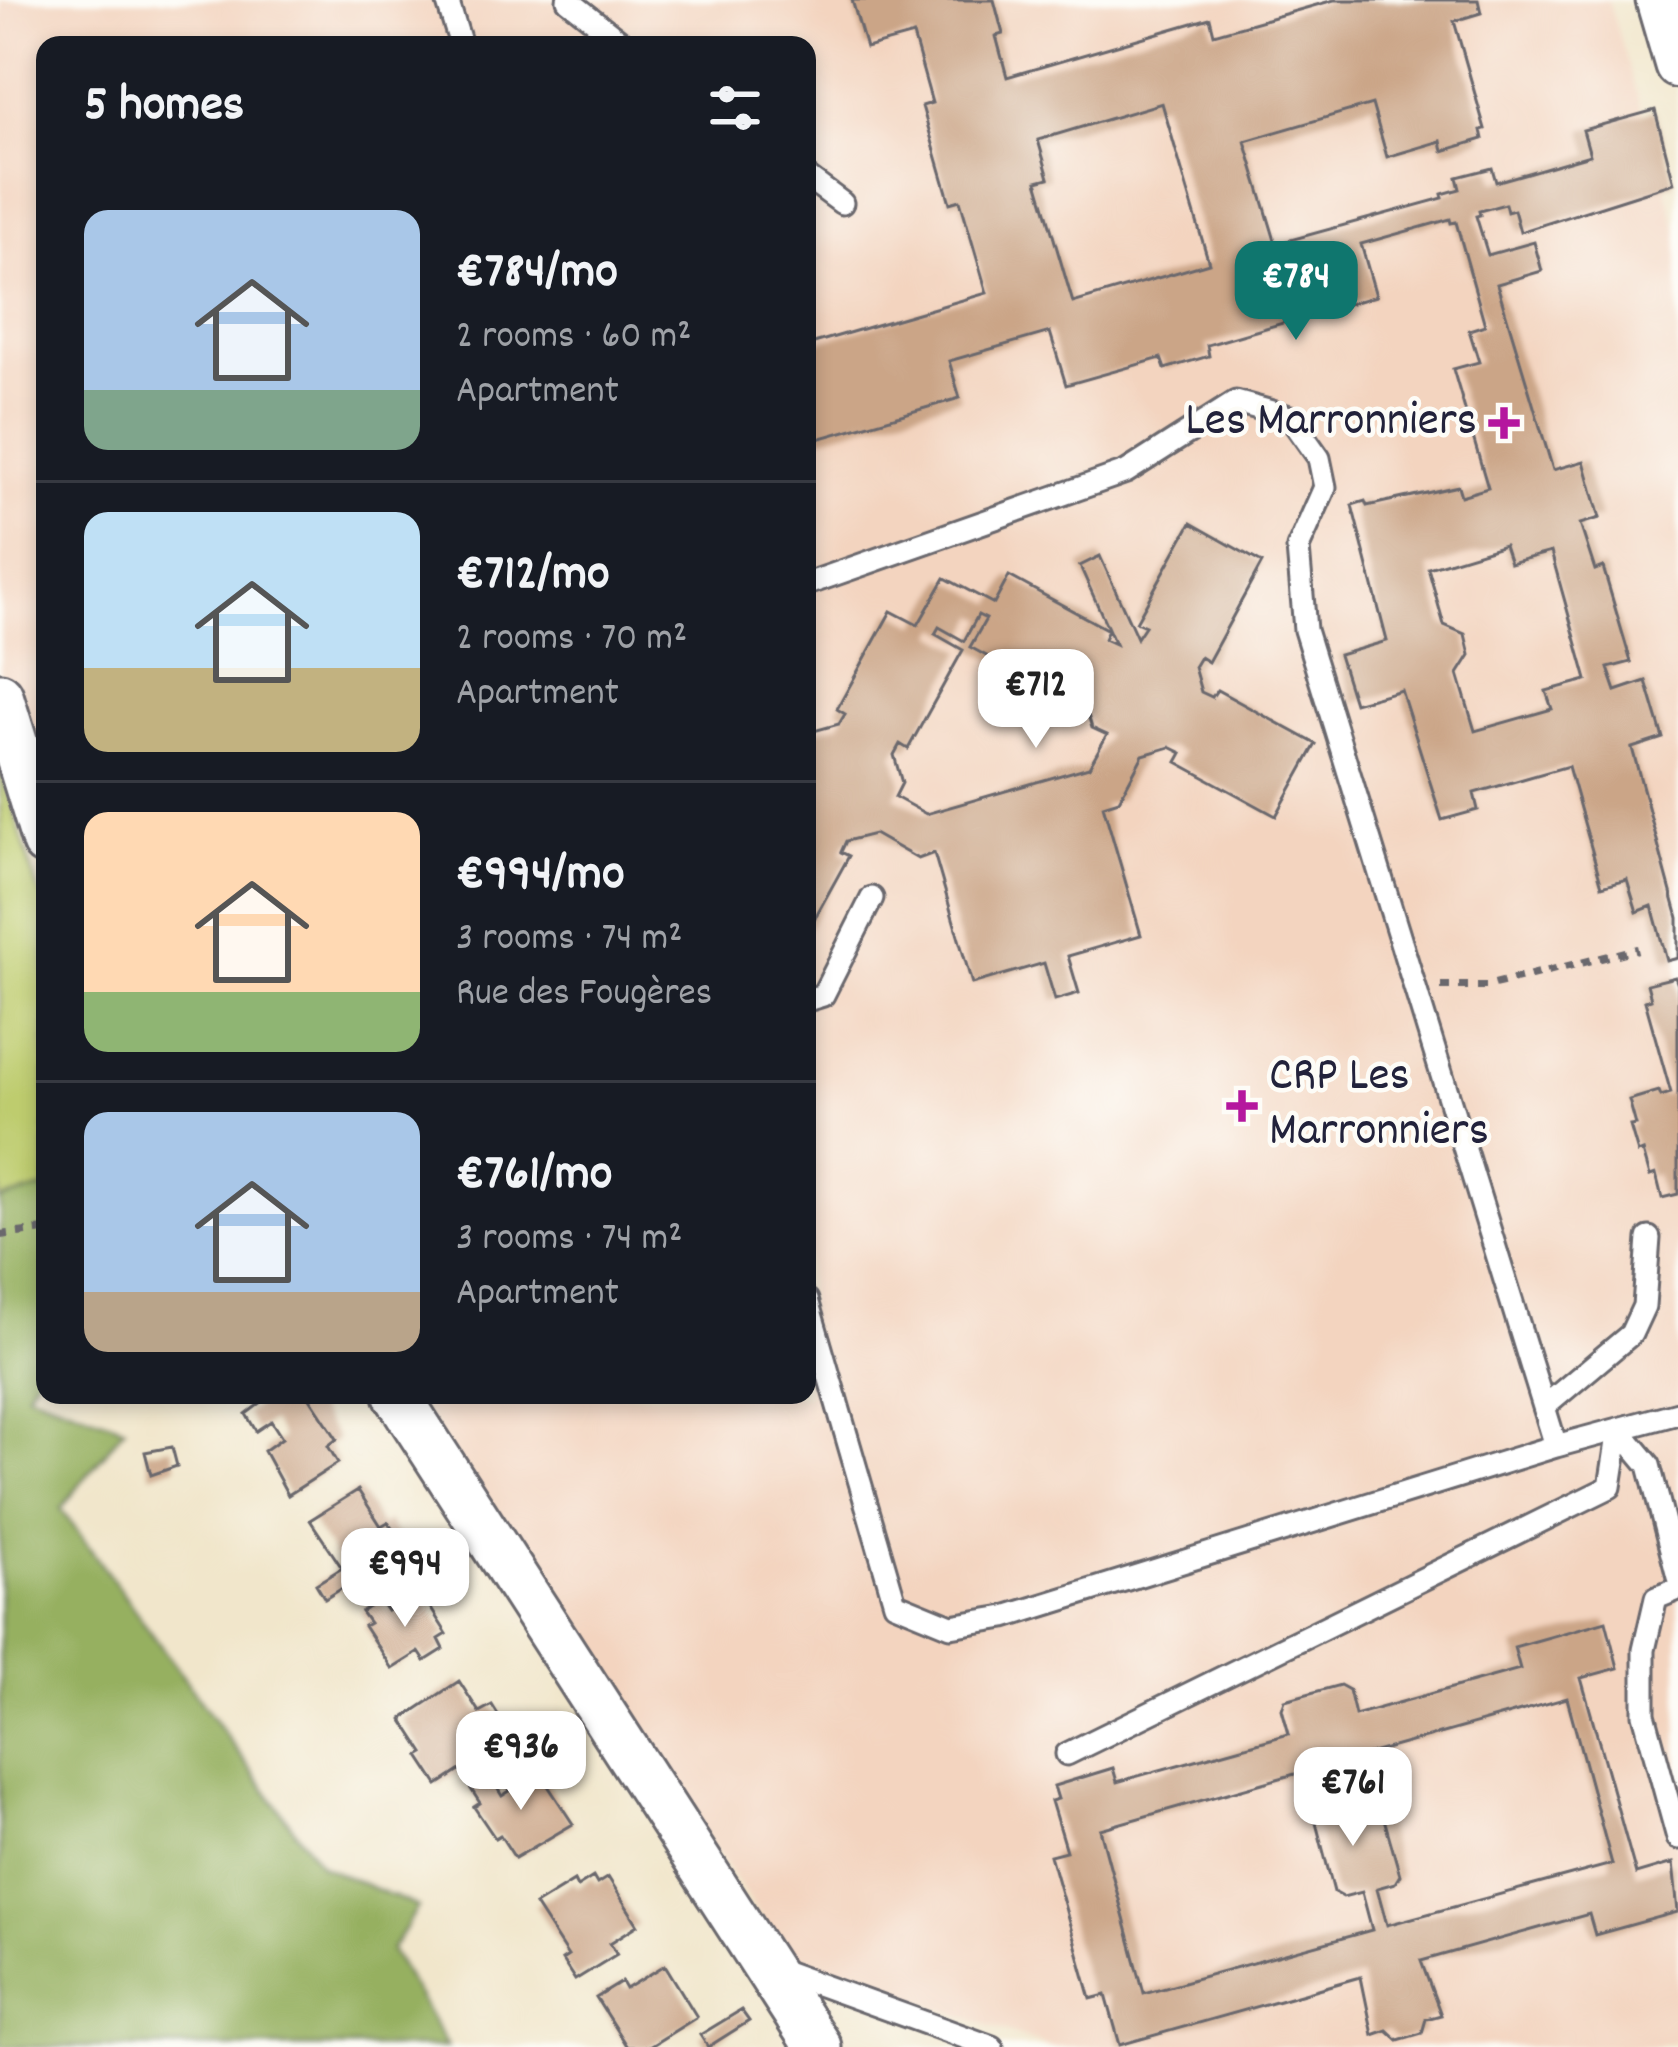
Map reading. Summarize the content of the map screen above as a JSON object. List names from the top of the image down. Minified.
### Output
{"places":{"health":["Les Marronniers","CRP Les Marronniers"]},"page":{"heading":"5 homes","list":[{"name":"€784/mo","note":"2 rooms · 60 m² · Apartment"},{"name":"€712/mo","note":"2 rooms · 70 m² · Apartment"},{"name":"€994/mo","note":"3 rooms · 74 m² · Rue des Fougères"},{"name":"€761/mo","note":"3 rooms · 74 m² · Apartment"}],"price":["€784","€712","€994","€936","€761"]}}
